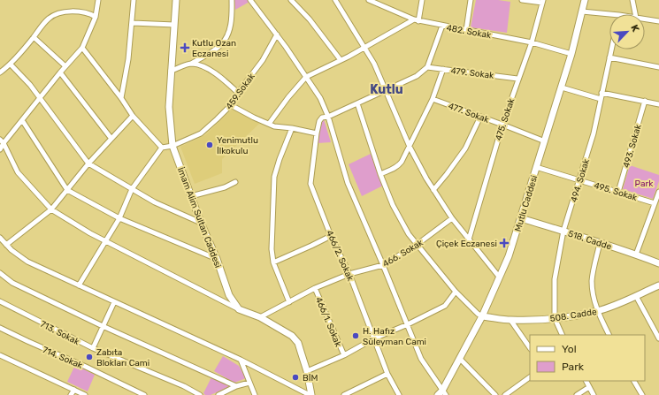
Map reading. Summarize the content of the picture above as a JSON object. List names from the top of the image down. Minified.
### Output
{"streets":{"street":["482. Sokak","479. Sokak","459.Sokak","477. Sokak","475. Sokak","493. Sokak","494. Sokak","495. Sokak","Mutlu Caddesi","İmam Alim Sultan Caddesi","518. Cadde","466. Sokak","466/2. Sokak","508. Cadde","466/1. Sokak","713. Sokak","714. Sokak"]},"crossings":[["482. Sokak","475. Sokak"],["482. Sokak","Mutlu Caddesi"],["479. Sokak","475. Sokak"],["459.Sokak","İmam Alim Sultan Caddesi"],["477. Sokak","475. Sokak"],["477. Sokak","Mutlu Caddesi"],["493. Sokak","495. Sokak"],["494. Sokak","495. Sokak"],["494. Sokak","518. Cadde"],["494. Sokak","508. Cadde"],["495. Sokak","Mutlu Caddesi"],["Mutlu Caddesi","518. Cadde"],["Mutlu Caddesi","508. Cadde"],["466. Sokak","466/2. Sokak"],["466. Sokak","466/1. Sokak"]],"districts":["Kutlu"],"parks":["Park"],"places":{"health":["Kutlu Ozan Eczanesi","Çiçek Eczanesi"],"other":["Yenimutlu İlkokulu","H. Hafız Süleyman Cami","Zabıta Blokları Cami","BİM"]},"legend":["Yol","Park"],"north":"top right"}
